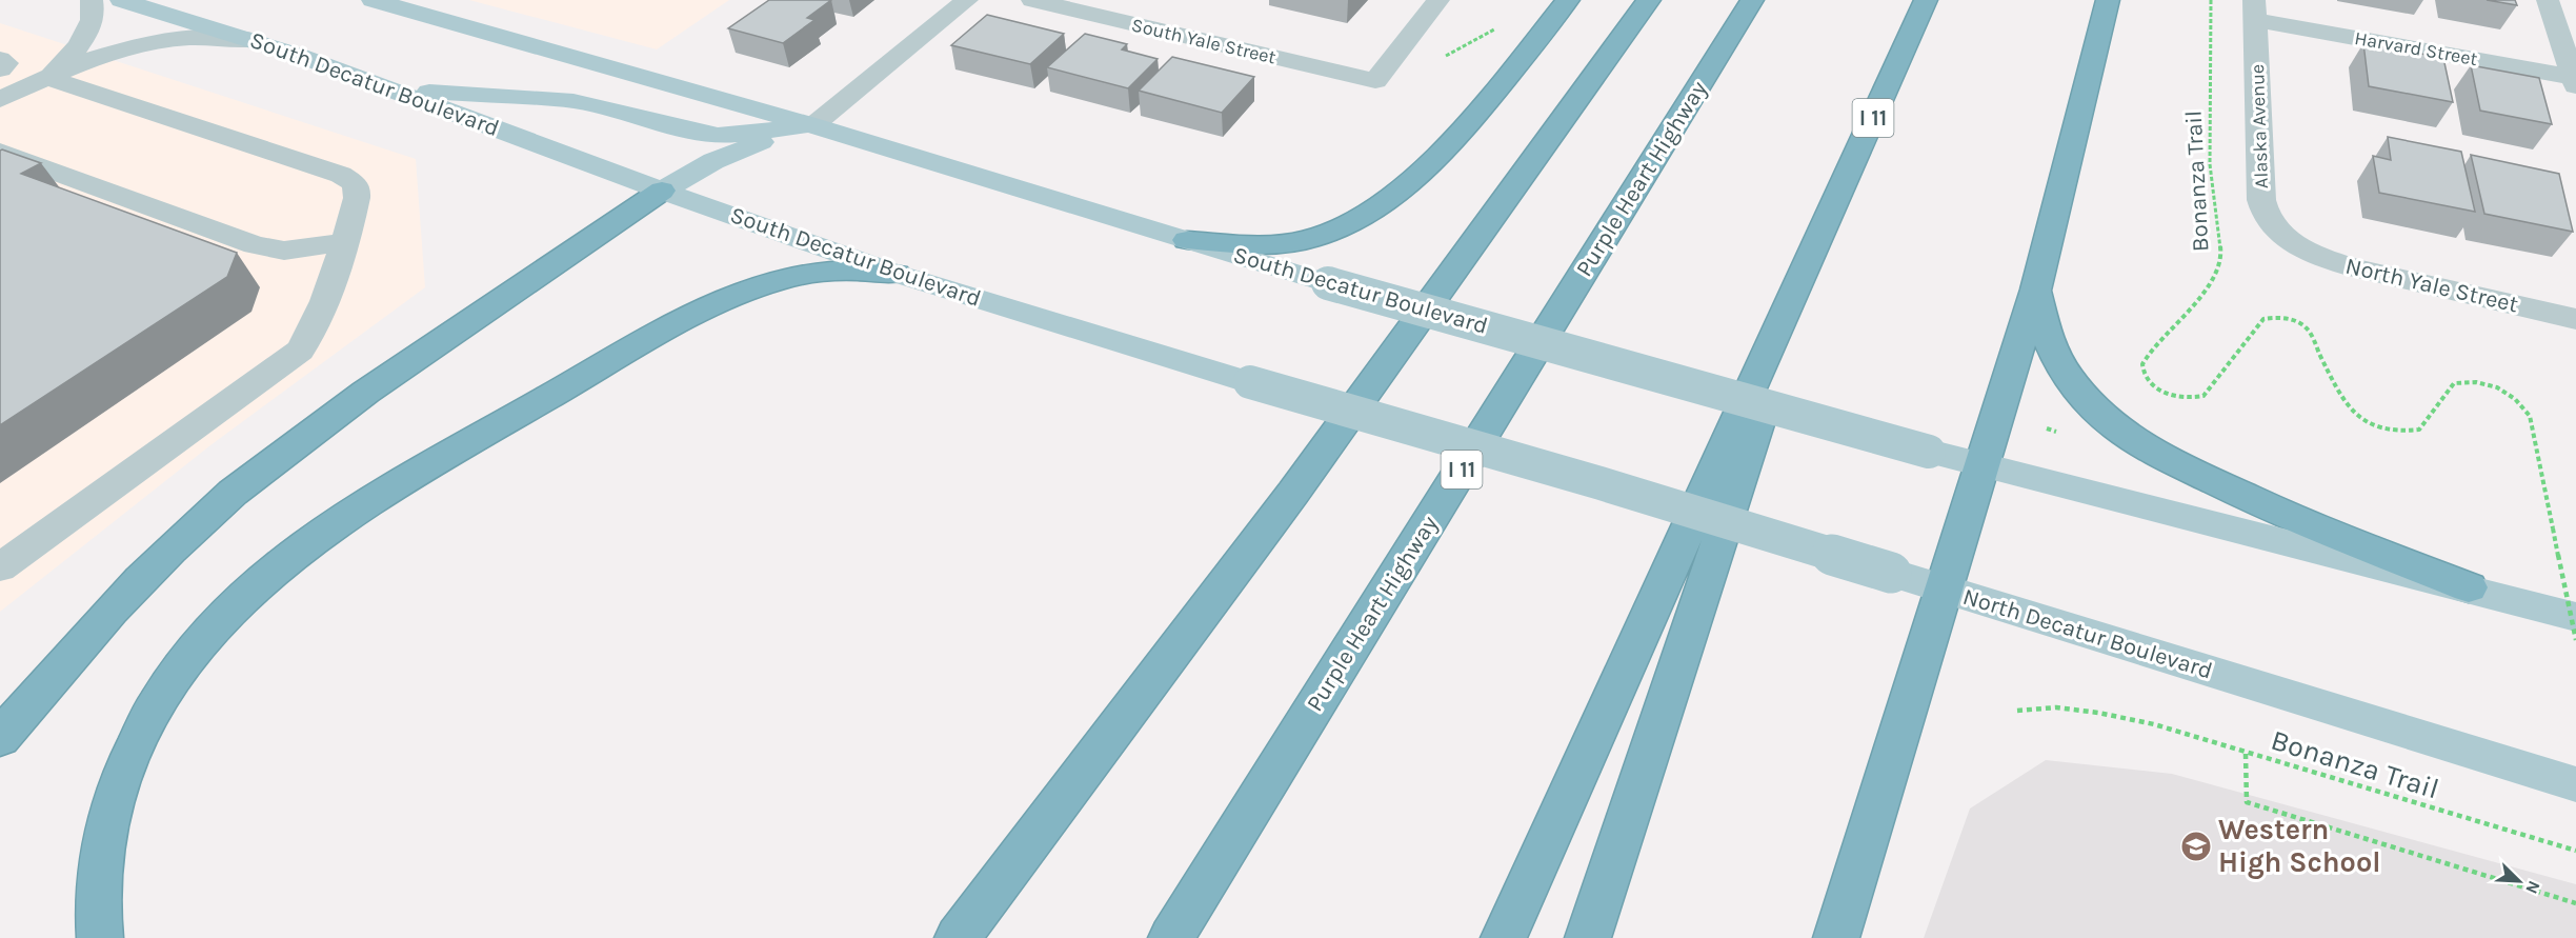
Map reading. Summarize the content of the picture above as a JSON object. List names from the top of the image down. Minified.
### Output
{"streets":{"highway":["I 11","Purple Heart Highway"],"main road":["South Decatur Boulevard","North Decatur Boulevard"],"street":["South Yale Street","Harvard Street","Alaska Avenue","North Yale Street"],"path":["Bonanza Trail"]},"crossings":[["Harvard Street","Alaska Avenue"],["South Decatur Boulevard","North Decatur Boulevard"],["Alaska Avenue","North Yale Street"]],"places":{"school or university":["Western High School"]},"north":"bottom right"}
